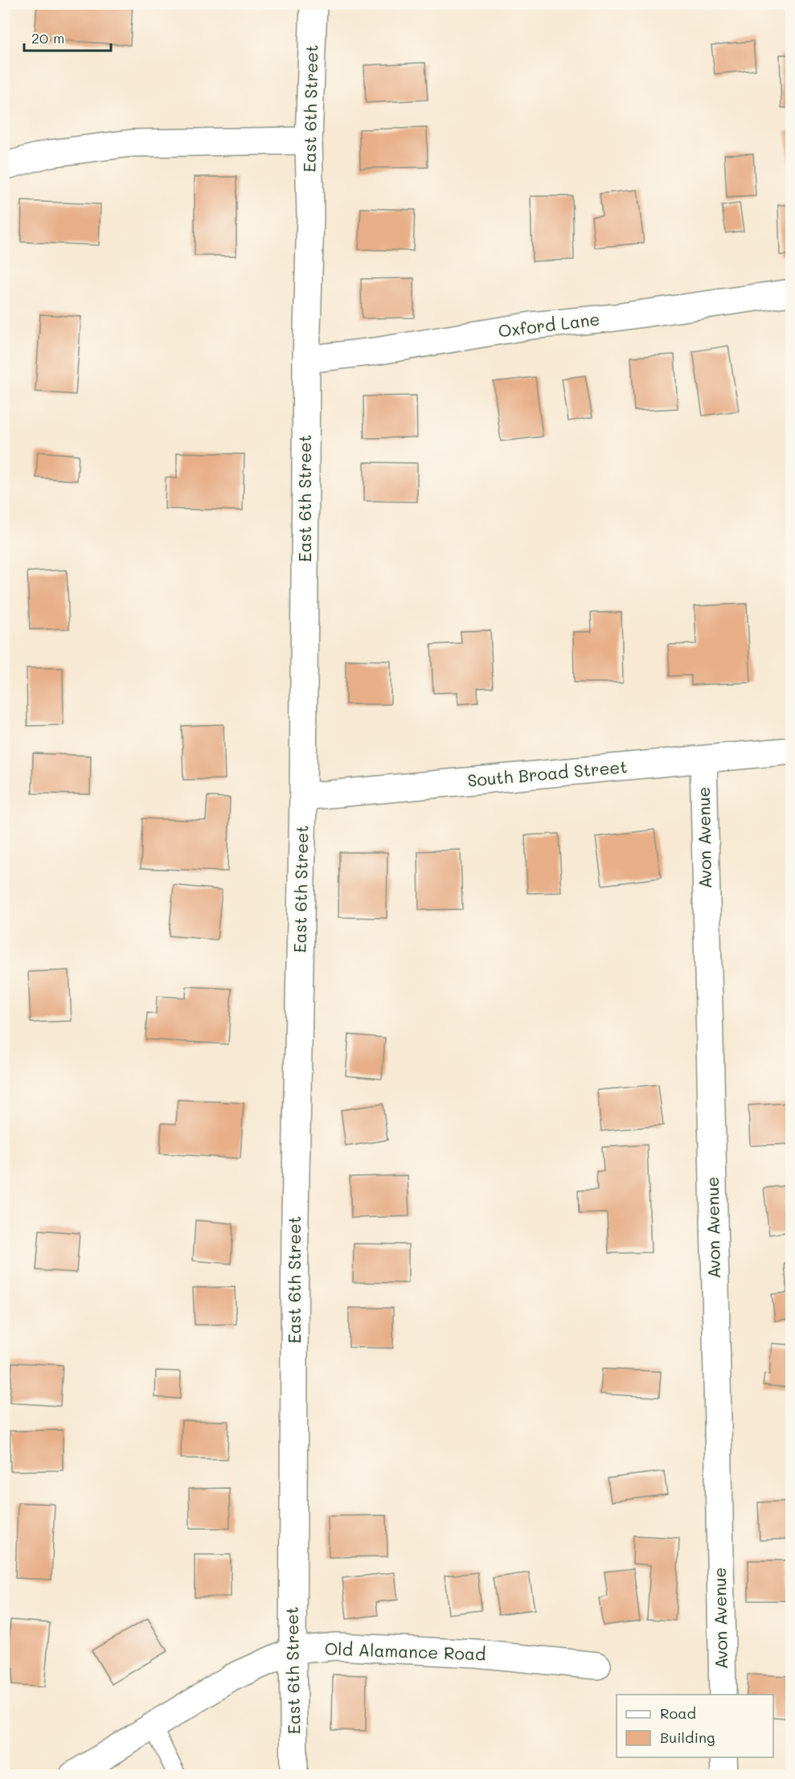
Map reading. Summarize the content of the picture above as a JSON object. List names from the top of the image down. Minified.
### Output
{"streets":{"street":["East 6th Street","Oxford Lane","South Broad Street","Avon Avenue","Old Alamance Road"]},"crossings":[["East 6th Street","Oxford Lane"],["East 6th Street","South Broad Street"],["East 6th Street","Old Alamance Road"],["South Broad Street","Avon Avenue"]],"legend":["Road","Building"],"scale_bar":"20 m"}
